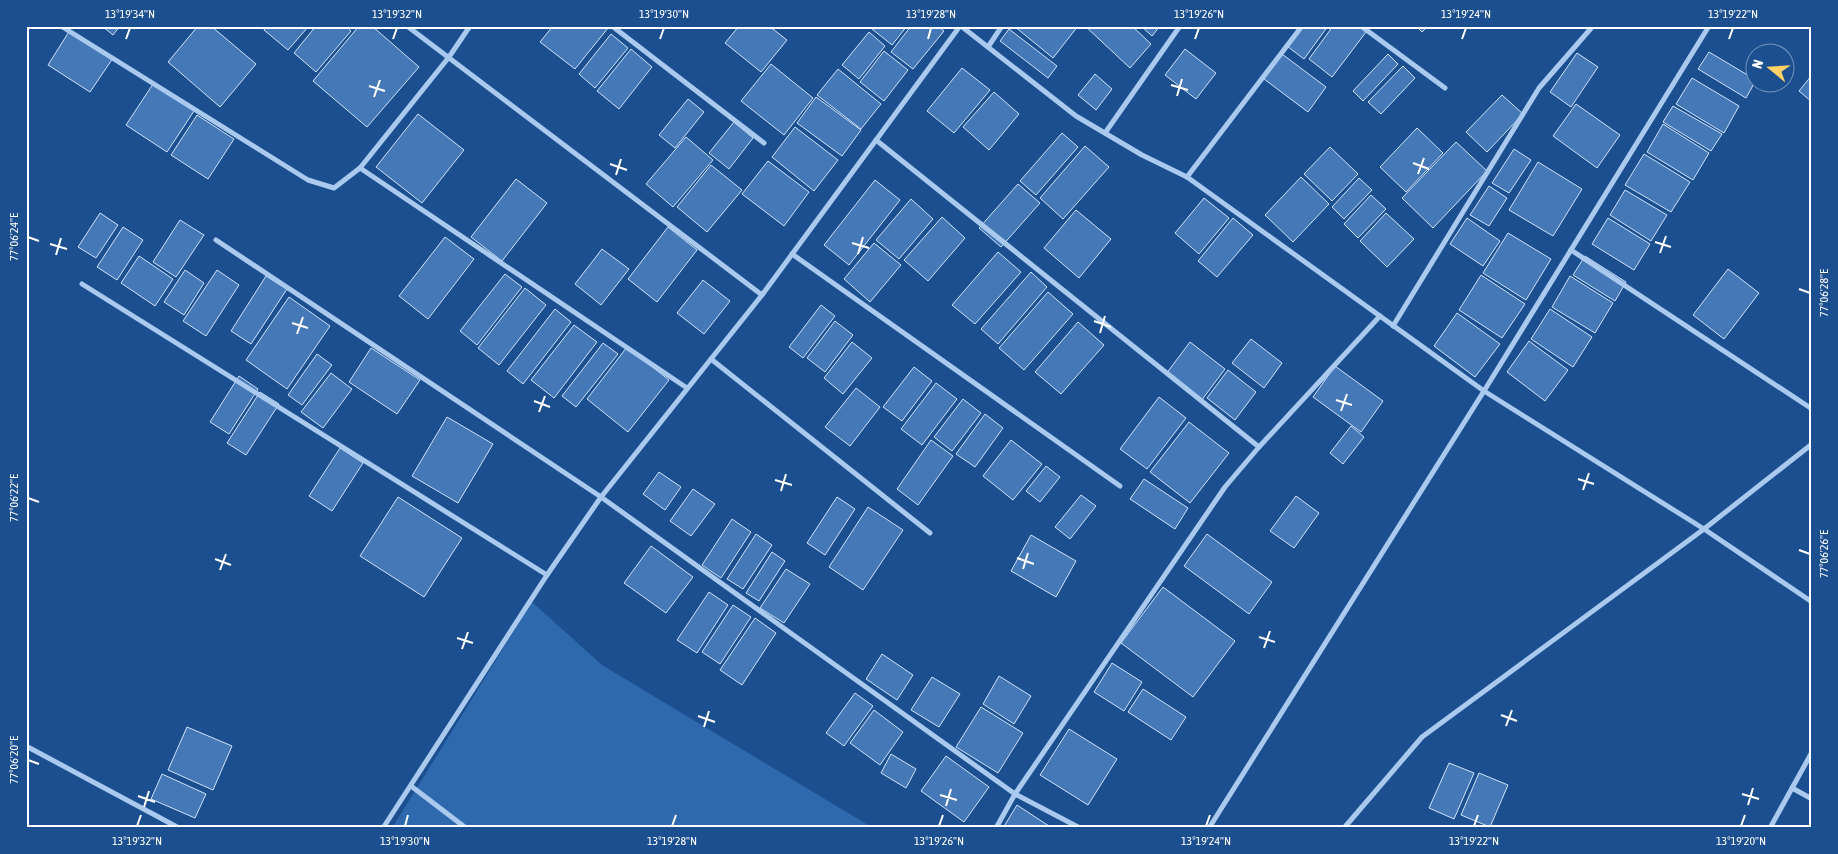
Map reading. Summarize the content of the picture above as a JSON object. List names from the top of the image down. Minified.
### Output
{"north":"left","coordinates":["13°19'34\"N","13°19'32\"N","13°19'30\"N","13°19'28\"N","13°19'26\"N","13°19'24\"N","13°19'22\"N","77°06'24\"E","77°06'28\"E","77°06'22\"E","77°06'26\"E","77°06'20\"E","13°19'20\"N"]}
